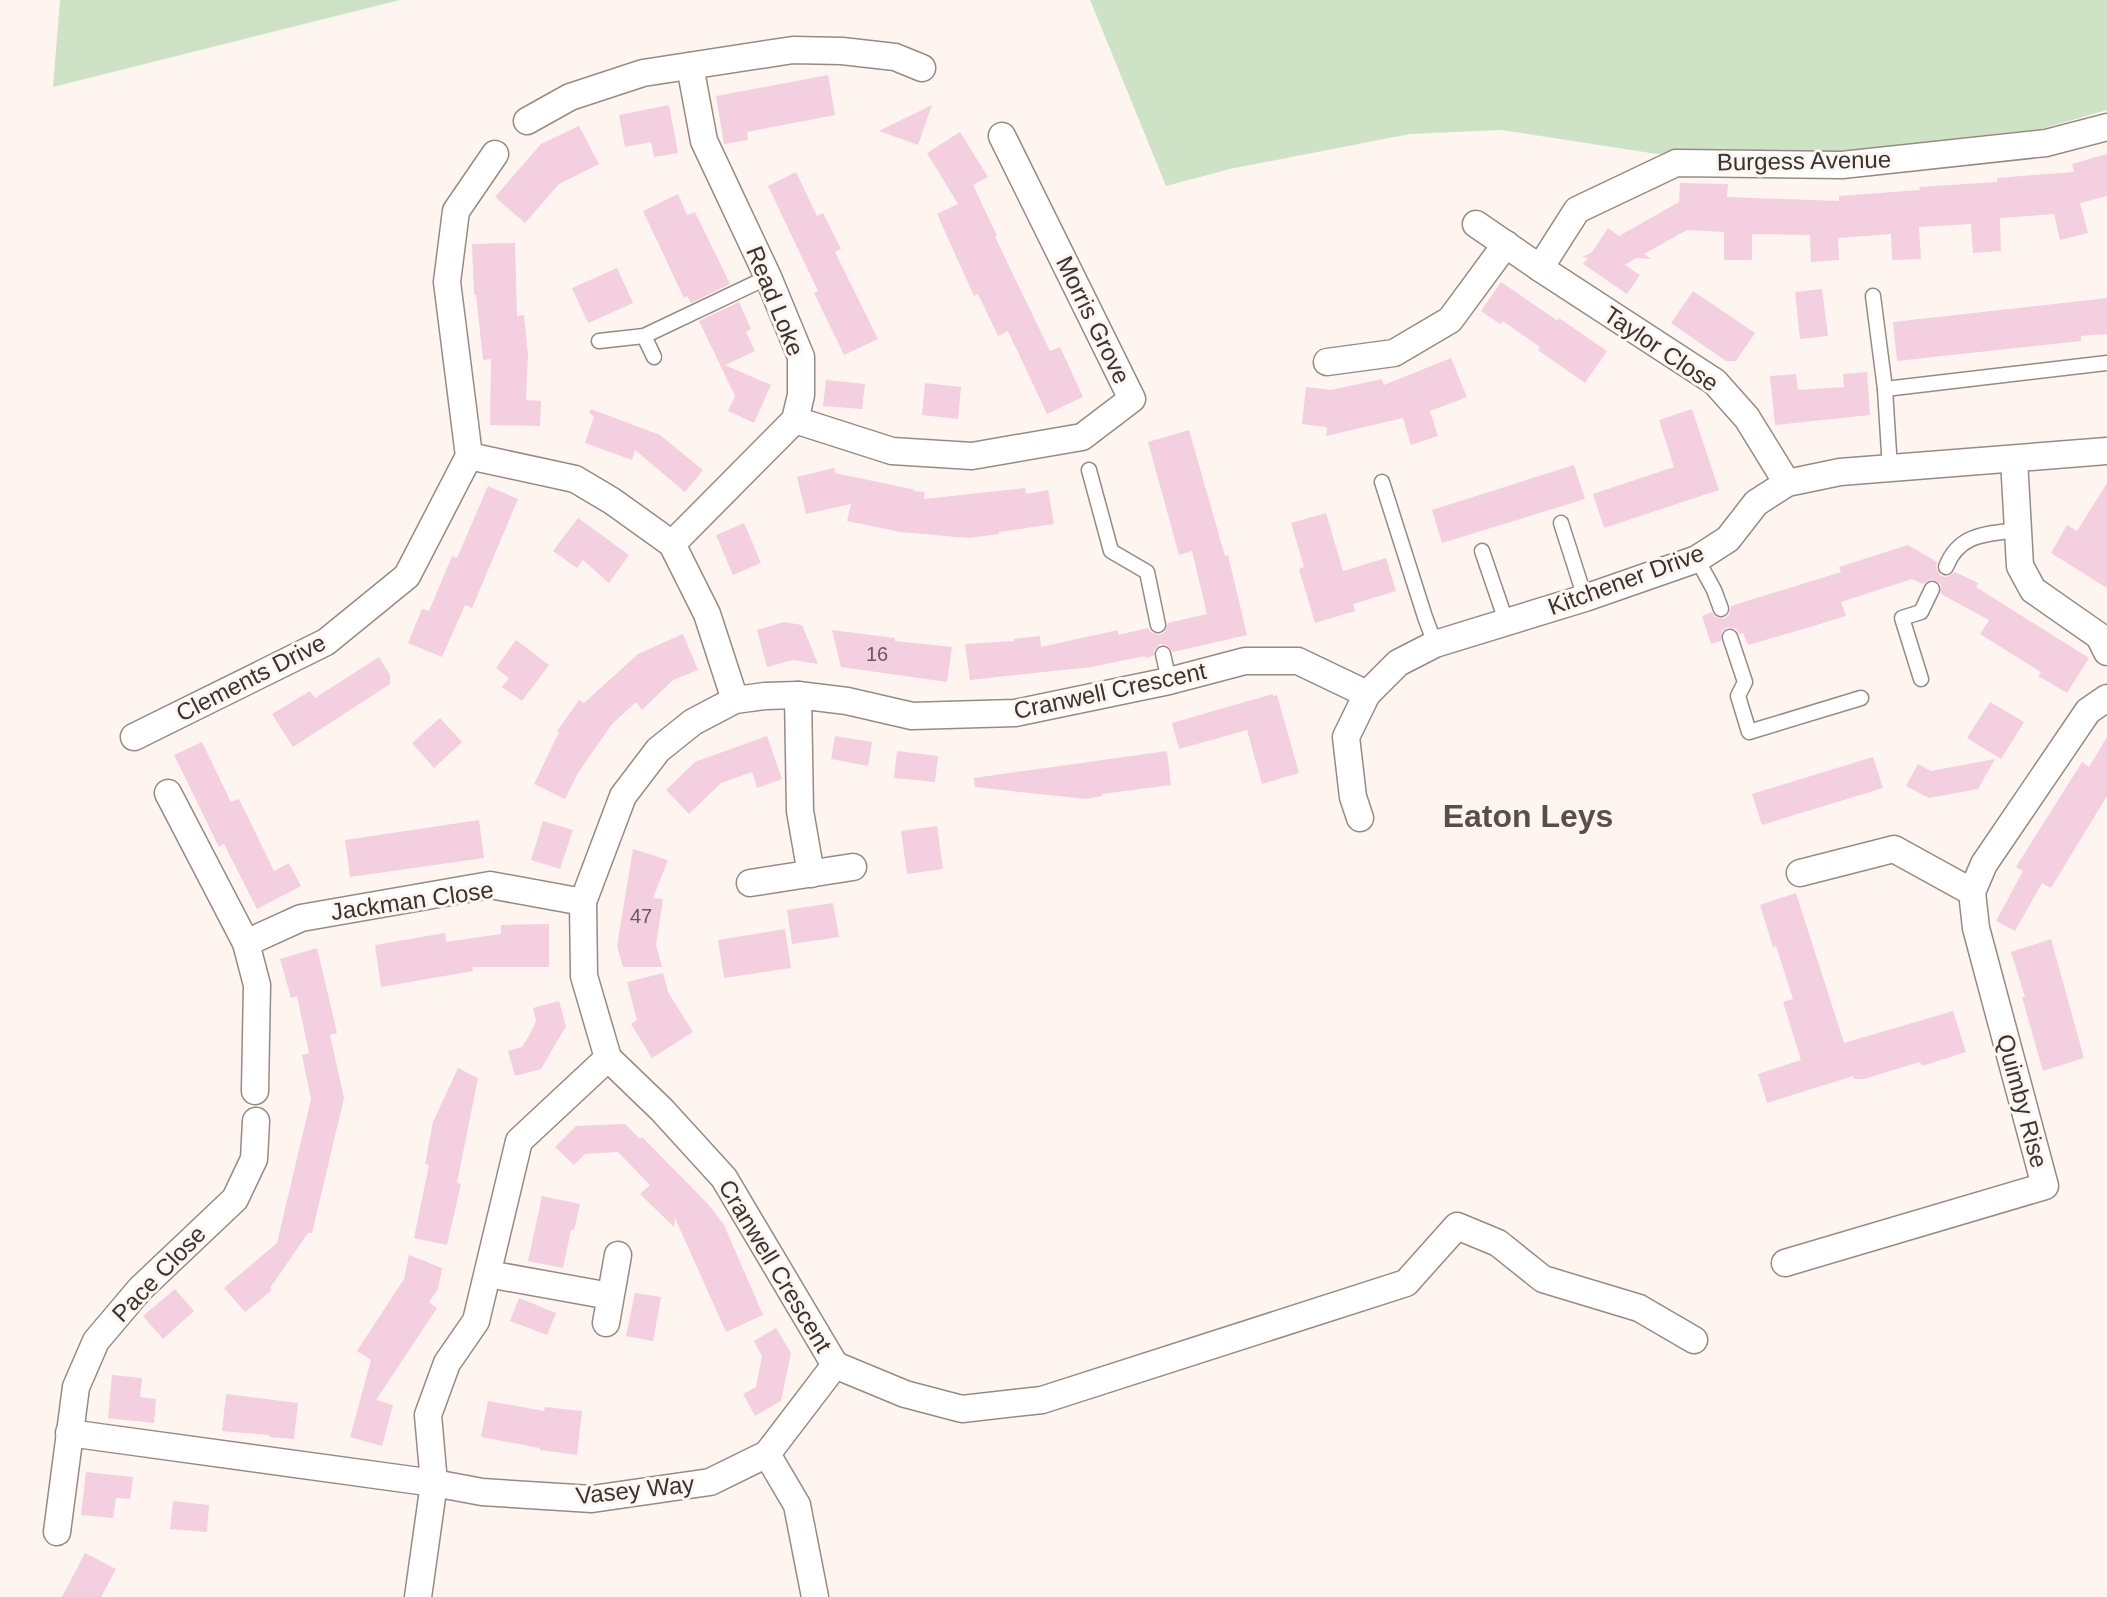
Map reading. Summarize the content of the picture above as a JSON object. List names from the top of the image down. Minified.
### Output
{"streets":{"street":["Burgess Avenue","Read Loke","Morris Grove","Taylor Close","Kitchener Drive","Clements Drive","Cranwell Crescent","Jackman Close","Quimby Rise","Pace Close","Vasey Way"]},"crossings":[["Burgess Avenue","Taylor Close"],["Read Loke","Morris Grove"],["Taylor Close","Kitchener Drive"],["Kitchener Drive","Cranwell Crescent"],["Cranwell Crescent","Jackman Close"],["Cranwell Crescent","Vasey Way"]],"districts":["Eaton Leys"],"house_numbers":["16","47"]}
